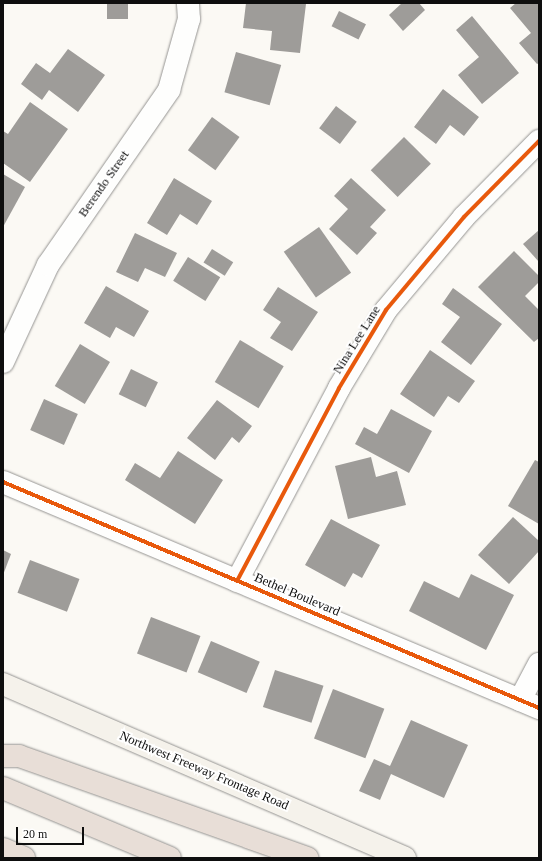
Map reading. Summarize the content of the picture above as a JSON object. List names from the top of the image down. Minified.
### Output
{"streets":{"main road":["Northwest Freeway Frontage Road"],"street":["Berendo Street","Nina Lee Lane","Bethel Boulevard"]},"crossings":[["Nina Lee Lane","Bethel Boulevard"]],"scale_bar":"20 m"}
